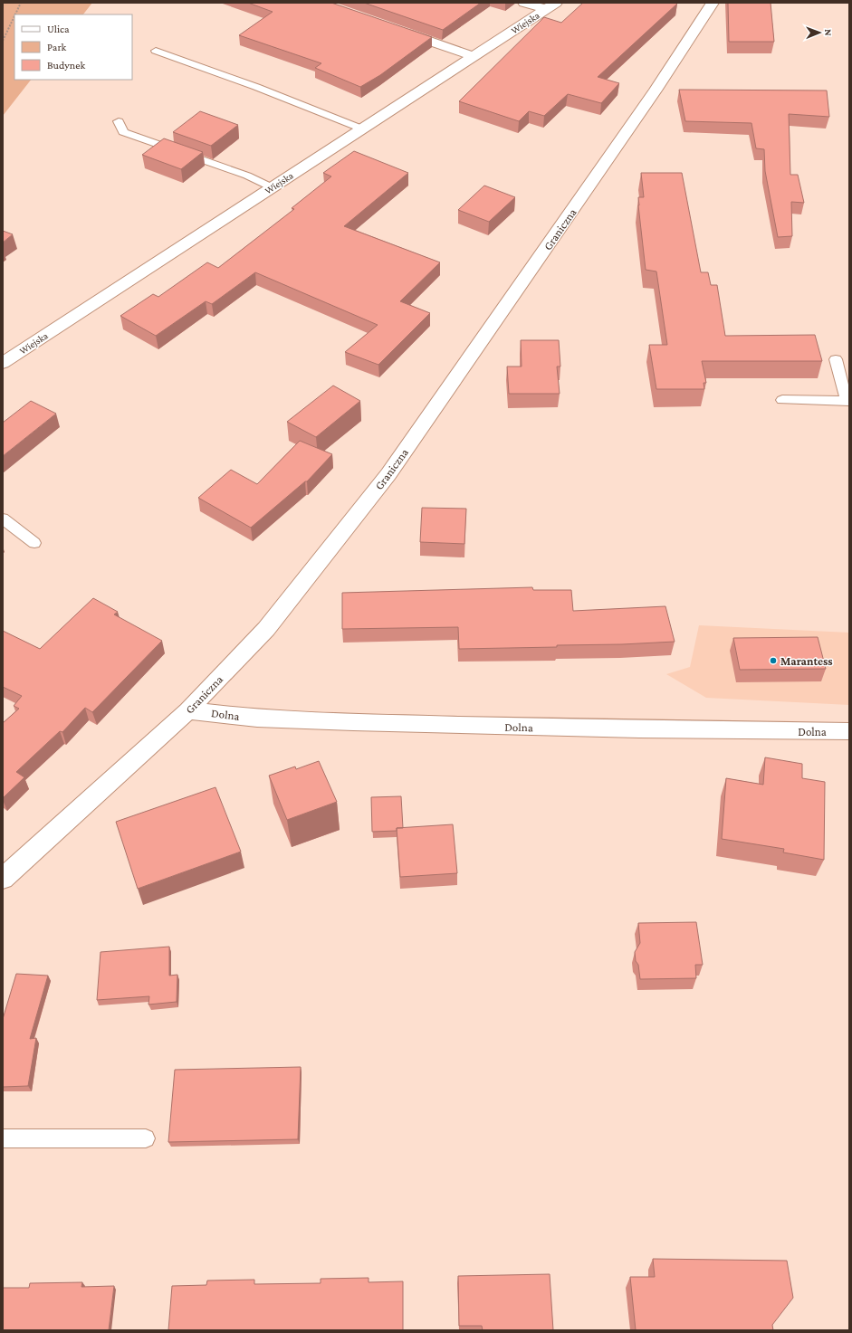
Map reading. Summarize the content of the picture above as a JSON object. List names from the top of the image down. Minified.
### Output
{"streets":{"street":["Wiejska","Graniczna","Dolna"]},"crossings":[["Graniczna","Dolna"]],"places":["Marantess"],"legend":["Ulica","Park","Budynek"],"north":"right"}
